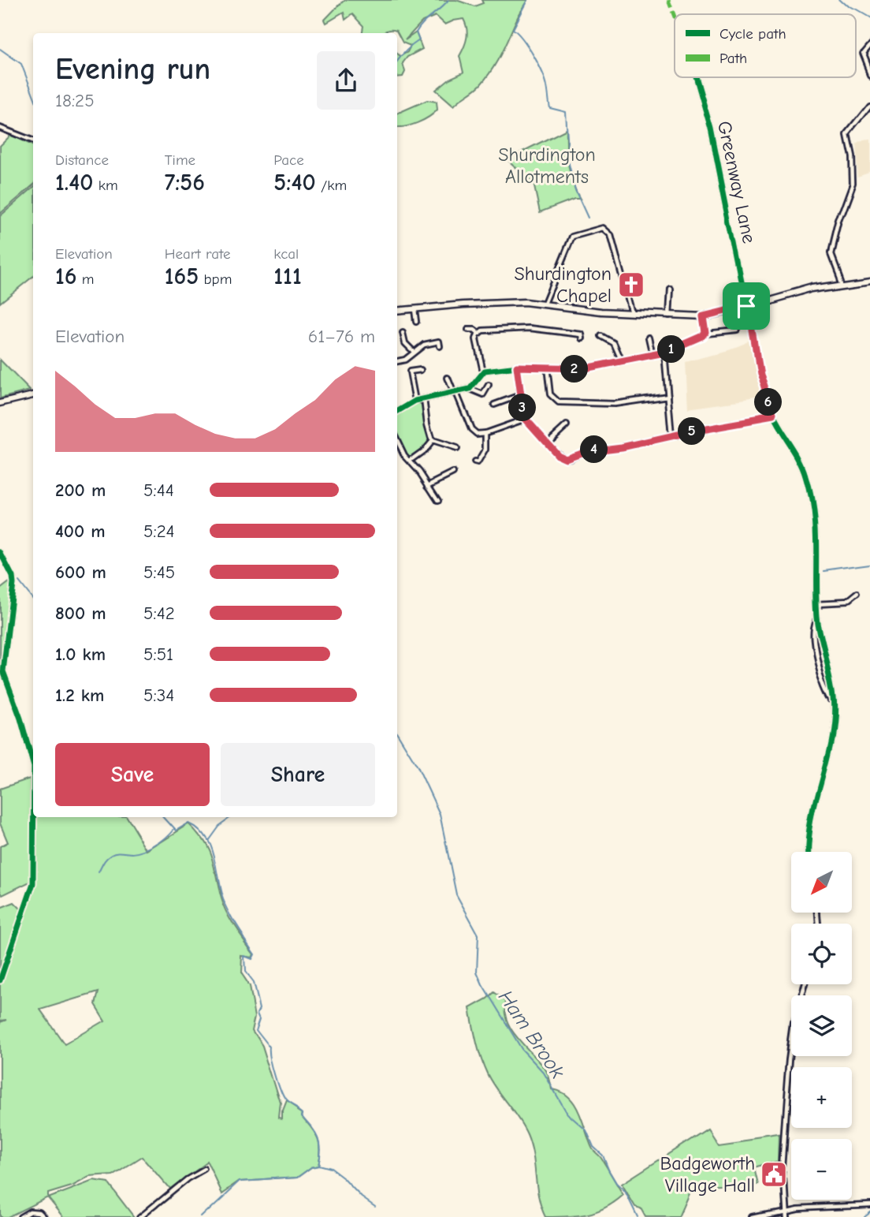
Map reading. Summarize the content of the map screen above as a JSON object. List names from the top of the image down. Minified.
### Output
{"streets":{"street":["Greenway Lane"]},"water":["Ham Brook"],"parks":["Shurdington Allotments"],"places":{"church":["Shurdington Chapel"],"public building":["Badgeworth Village Hall"]},"legend":["Cycle path","Path"],"north":"bottom left","page":{"heading":["Evening run","18:25"],"stats":[["Distance","1.40 km"],["Time","7:56"],["Pace","5:40 /km"],["Elevation","16 m"],["Heart rate","165 bpm"],["kcal","111"]],"chart":["Elevation","61–76 m"],"pins":["1","2","6","3","5","4"],"list":[{"name":"200 m","note":"5:44"},{"name":"400 m","note":"5:24"},{"name":"600 m","note":"5:45"},{"name":"800 m","note":"5:42"},{"name":"1.0 km","note":"5:51"},{"name":"1.2 km","note":"5:34"}],"buttons":["Save","Share"],"map_buttons":["+","−"]}}
